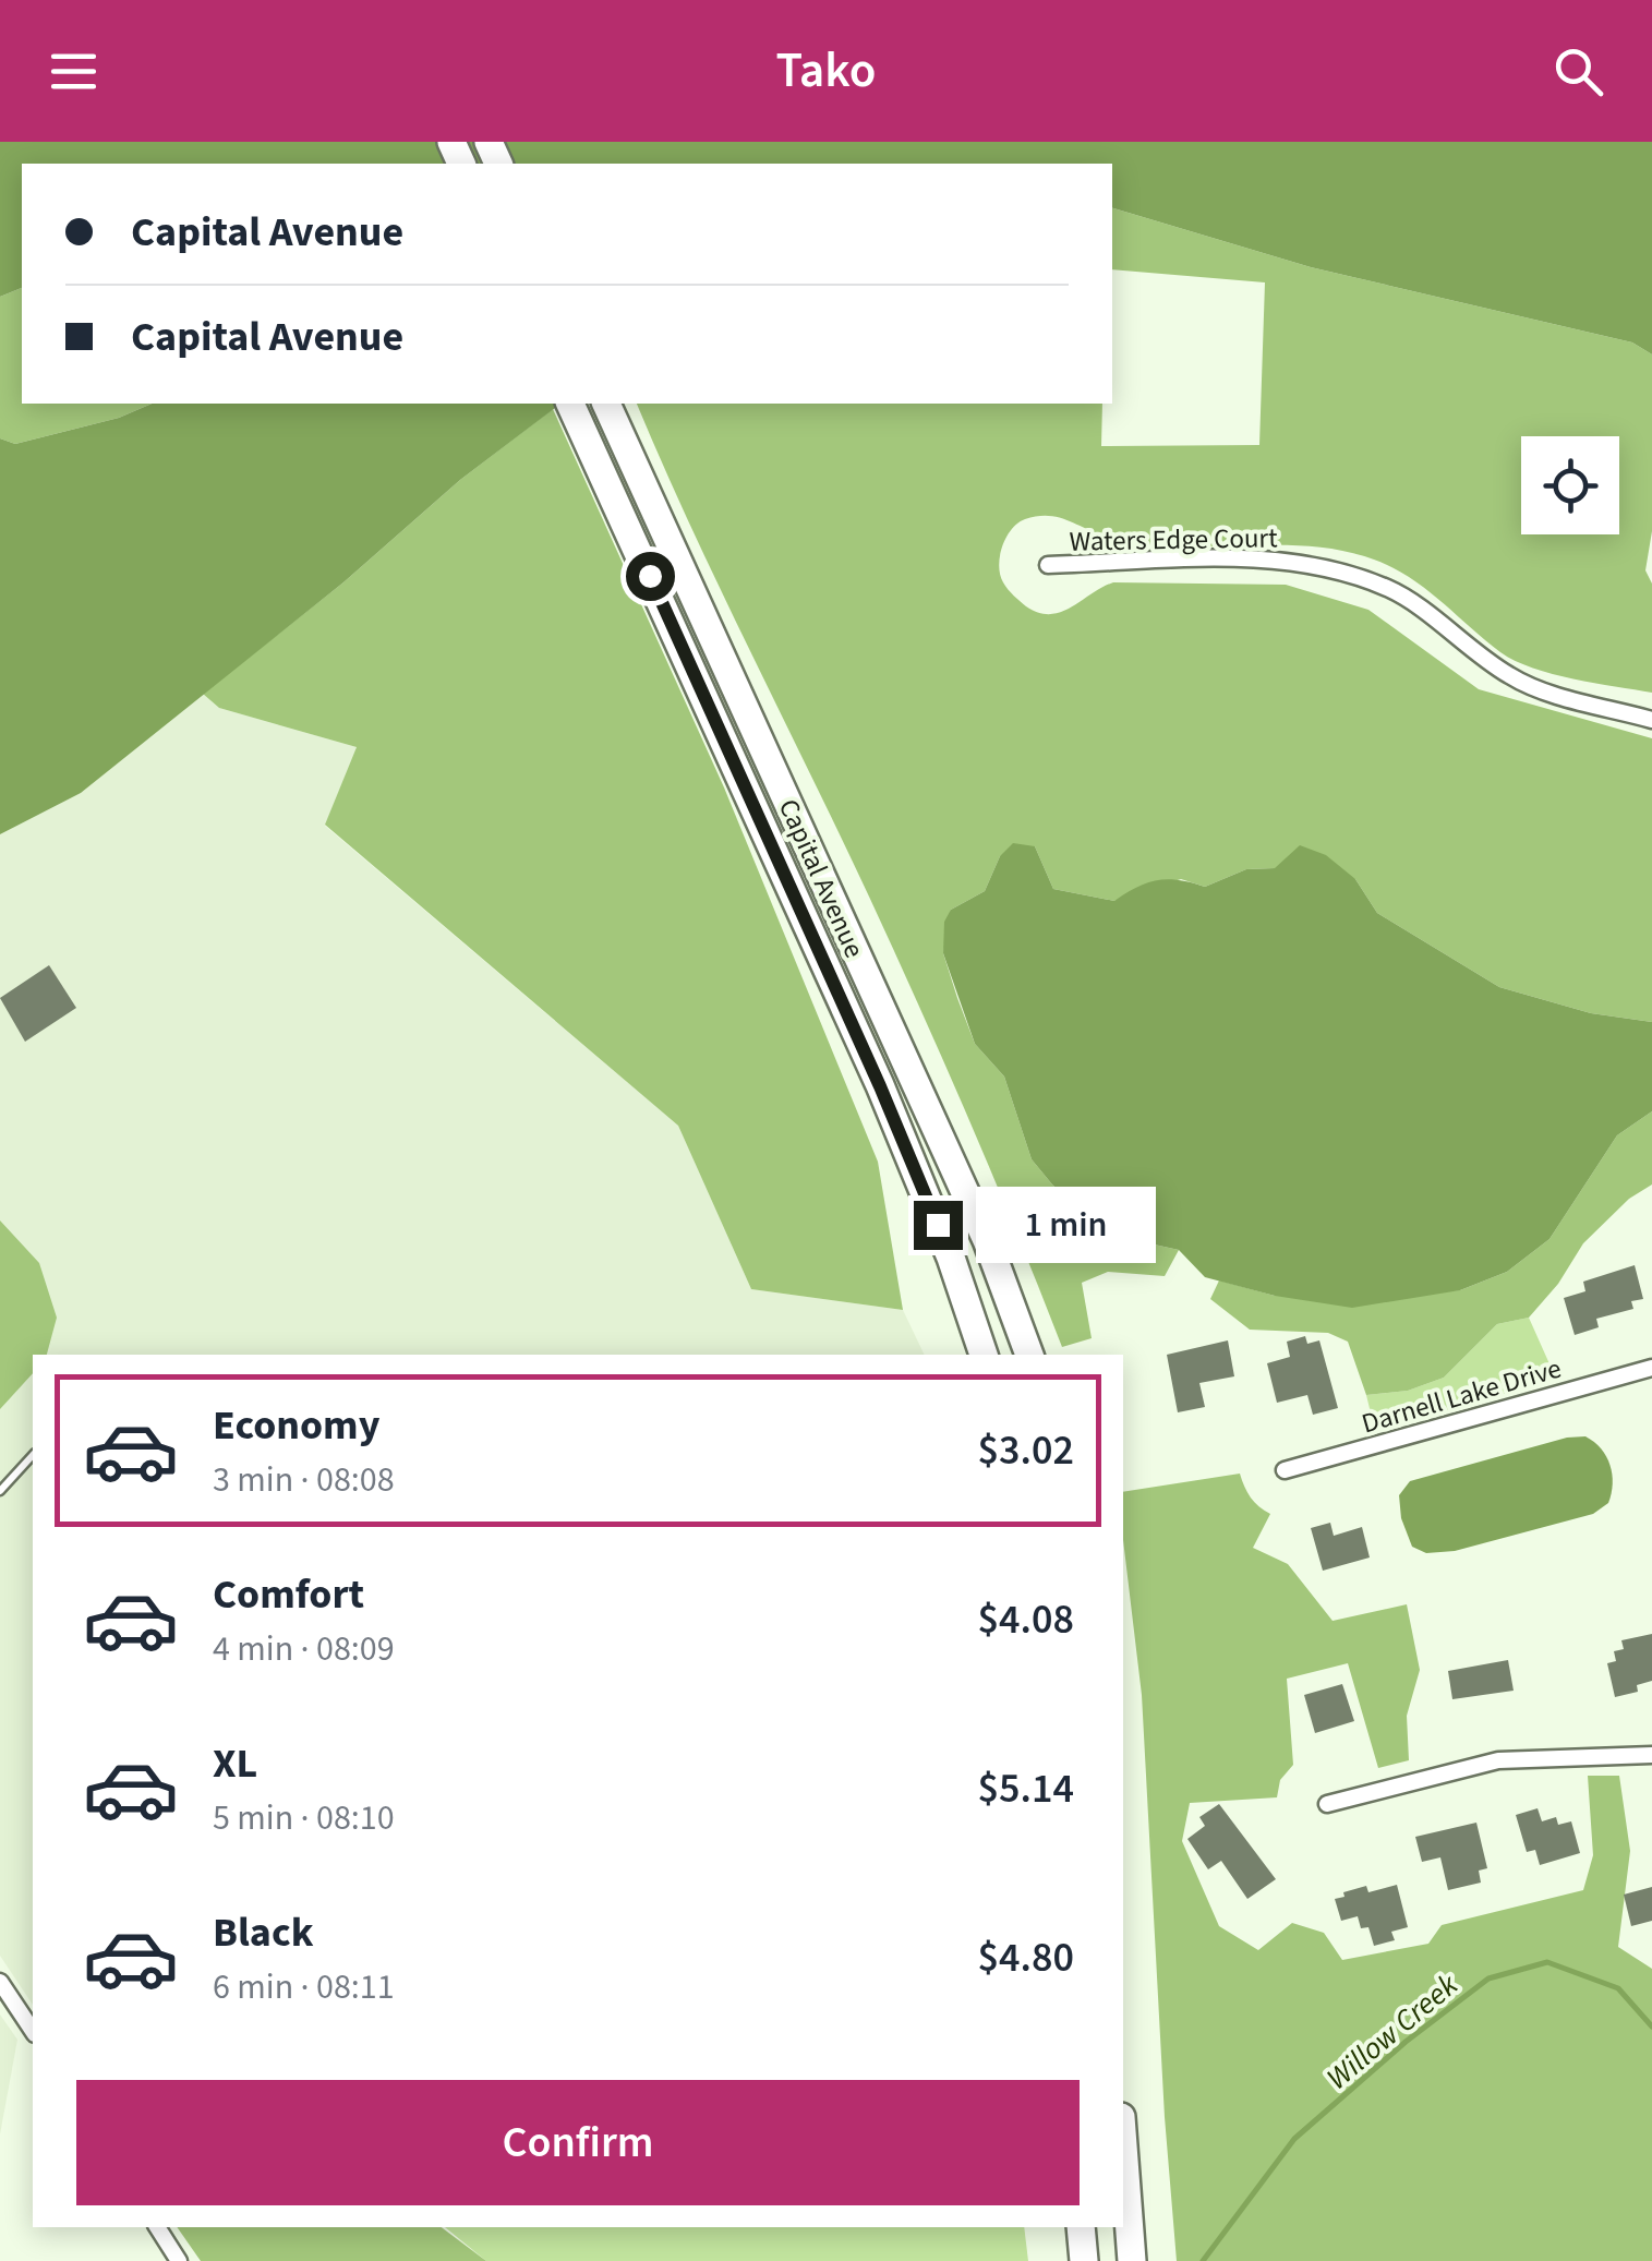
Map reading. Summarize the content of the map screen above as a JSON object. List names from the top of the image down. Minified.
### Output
{"streets":{"highway":["Capital Avenue"],"street":["Waters Edge Court","Darnell Lake Drive"]},"water":["Willow Creek"],"page":{"header":"Tako","banner":["Capital Avenue","Capital Avenue"],"bubble":"1 min","list":[{"name":"Economy","note":"3 min · 08:08","value":"$3.02"},{"name":"Comfort","note":"4 min · 08:09","value":"$4.08"},{"name":"XL","note":"5 min · 08:10","value":"$5.14"},{"name":"Black","note":"6 min · 08:11","value":"$4.80"}],"buttons":"Confirm"}}
